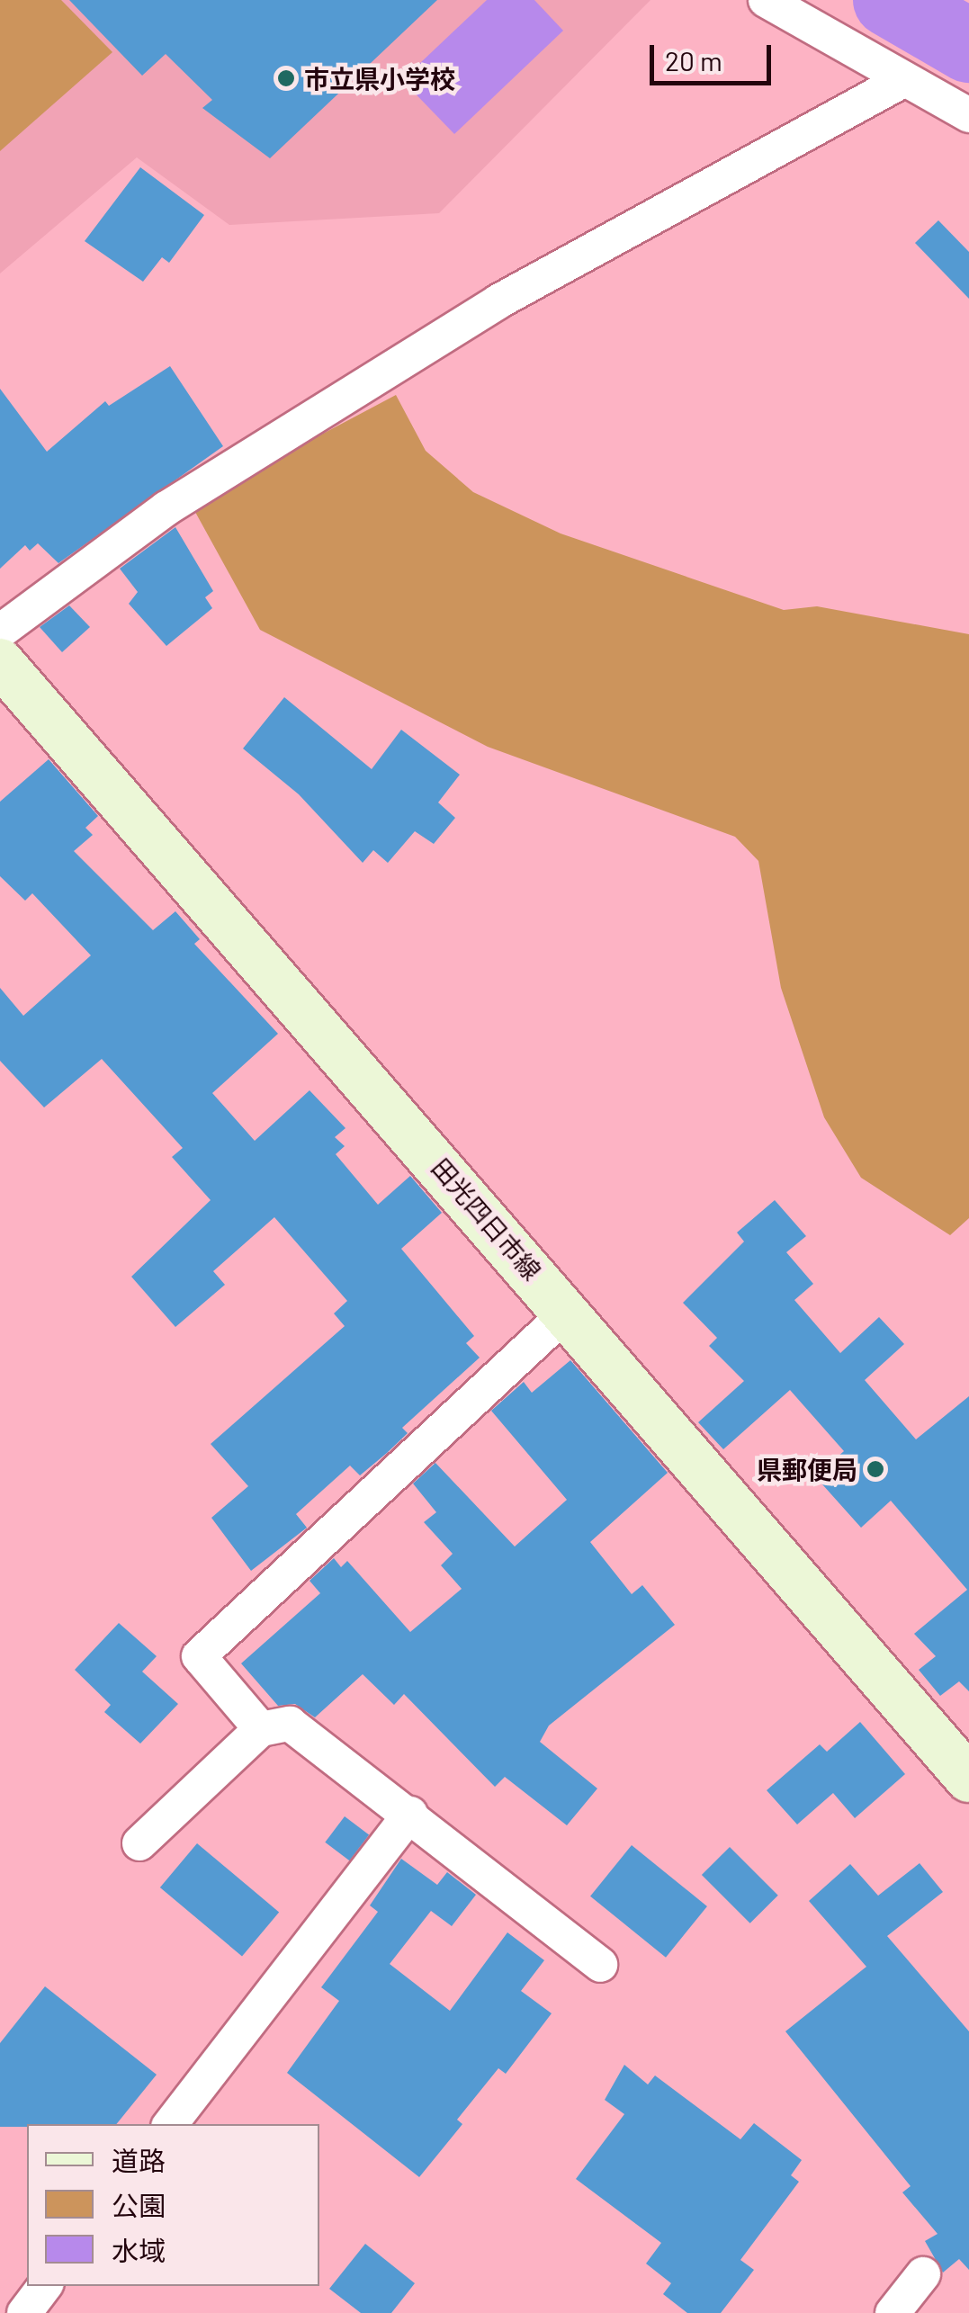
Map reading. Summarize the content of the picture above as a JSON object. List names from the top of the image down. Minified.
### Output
{"streets":{"main road":["田光四日市線"]},"places":["市立県小学校","県郵便局"],"legend":["道路","公園","水域"],"scale_bar":"20 m"}
